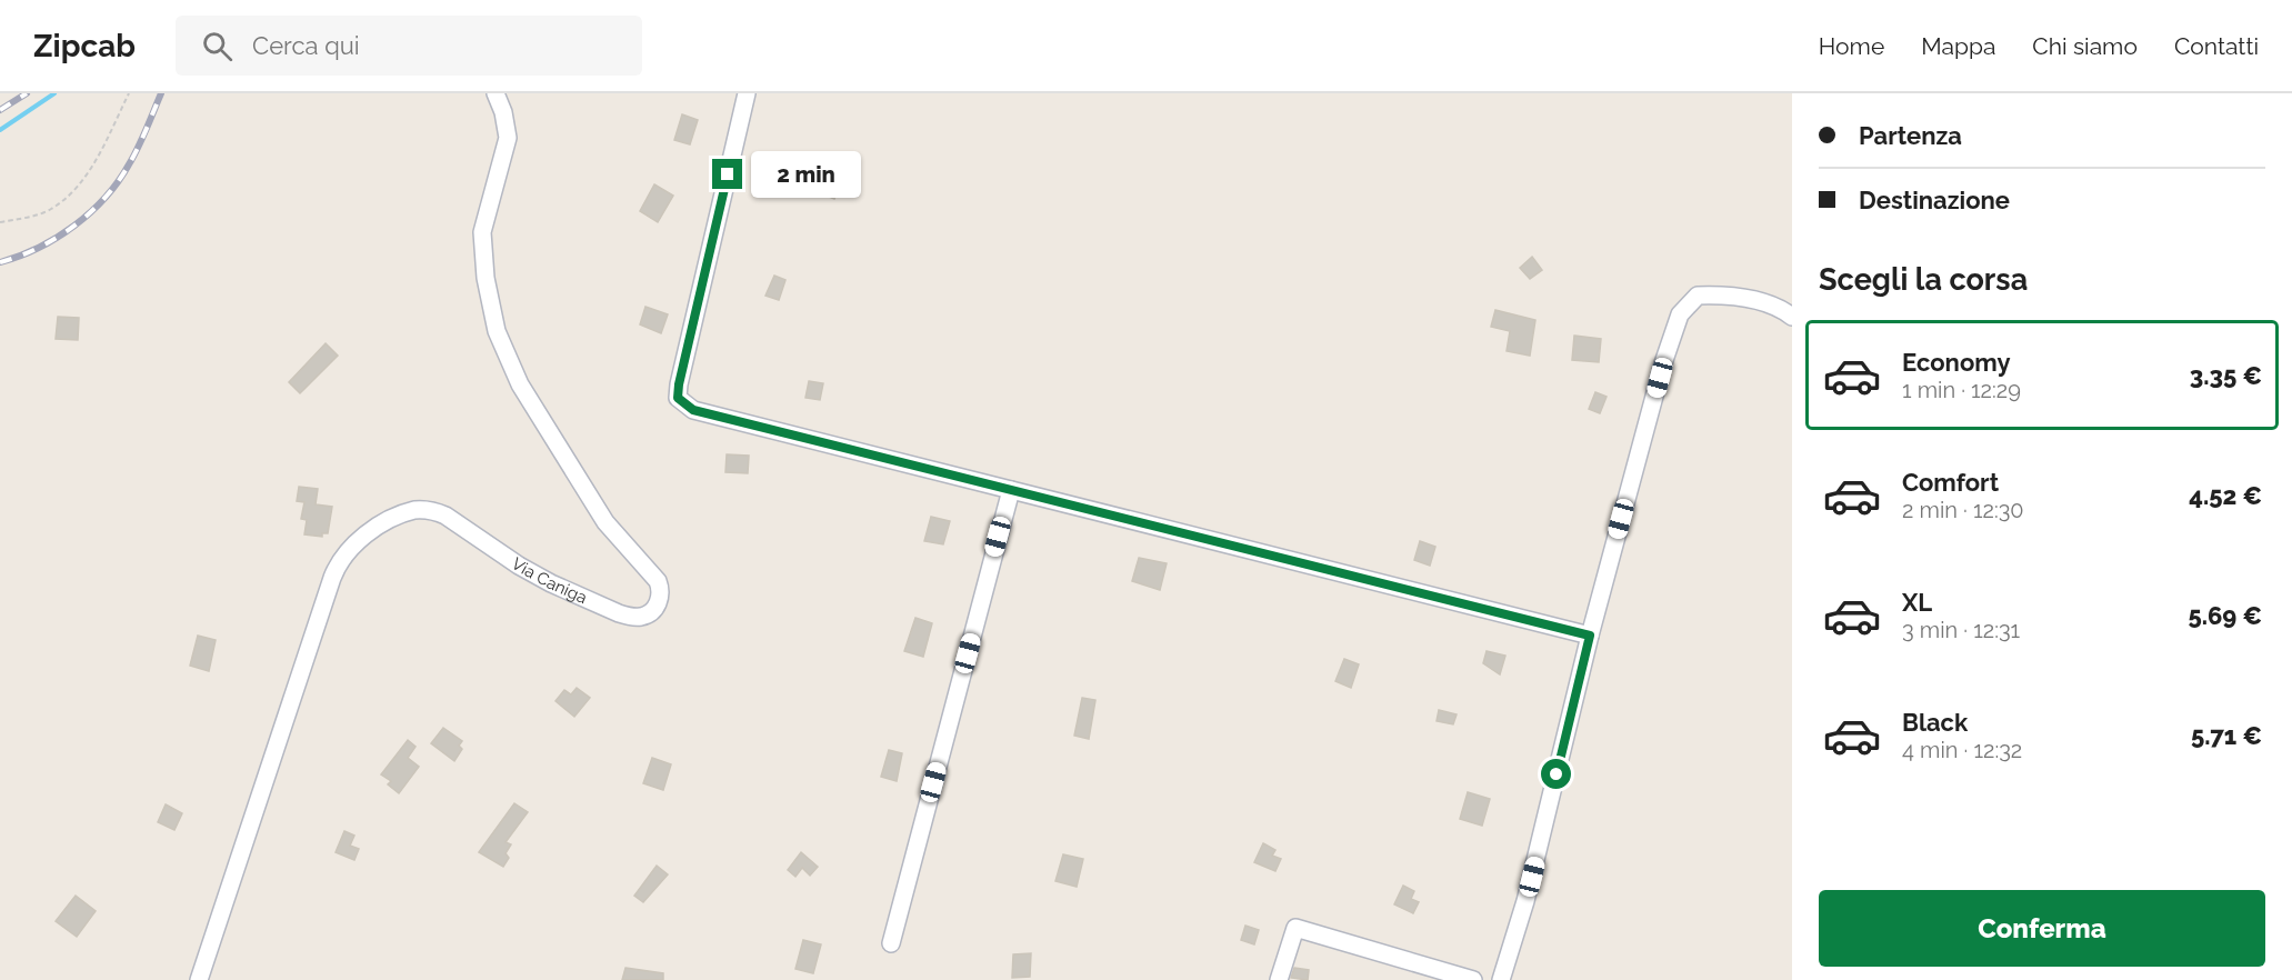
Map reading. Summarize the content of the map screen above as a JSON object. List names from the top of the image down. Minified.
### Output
{"streets":{"street":["Via Caniga"]},"page":{"header":"Zipcab","search":"Cerca qui","nav":["Home","Mappa","Chi siamo","Contatti"],"banner":["Partenza","Destinazione"],"bubble":"2 min","heading":"Scegli la corsa","list":[{"name":"Economy","note":"1 min · 12:29","value":"3.35 €"},{"name":"Comfort","note":"2 min · 12:30","value":"4.52 €"},{"name":"XL","note":"3 min · 12:31","value":"5.69 €"},{"name":"Black","note":"4 min · 12:32","value":"5.71 €"}],"buttons":"Conferma"}}
